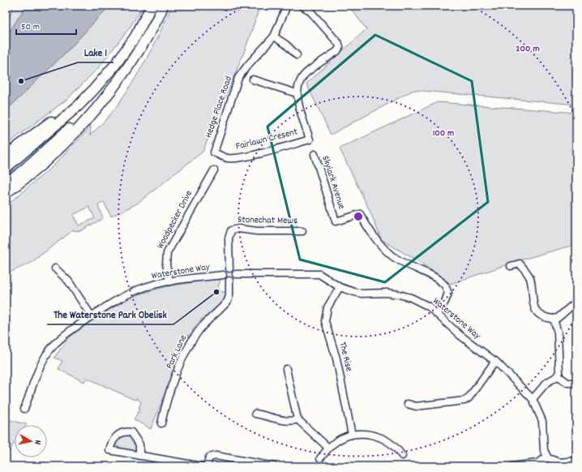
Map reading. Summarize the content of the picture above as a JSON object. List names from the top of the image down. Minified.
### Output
{"streets":{"street":["Hedge Place Road","Fairlawn Cresent","Skylark Avenue","Woodpecker Drive","Stonechat Mews","Waterstone Way","Park Lane","The Rise"]},"crossings":[["Hedge Place Road","Fairlawn Cresent"],["Skylark Avenue","Waterstone Way"],["Woodpecker Drive","Waterstone Way"],["Stonechat Mews","Waterstone Way"],["Stonechat Mews","Park Lane"],["Waterstone Way","Park Lane"],["Waterstone Way","The Rise"]],"places":["Lake 1","The Waterstone Park Obelisk"],"scale_bar":"50 m","north":"right","rings":["200 m","100 m"]}
